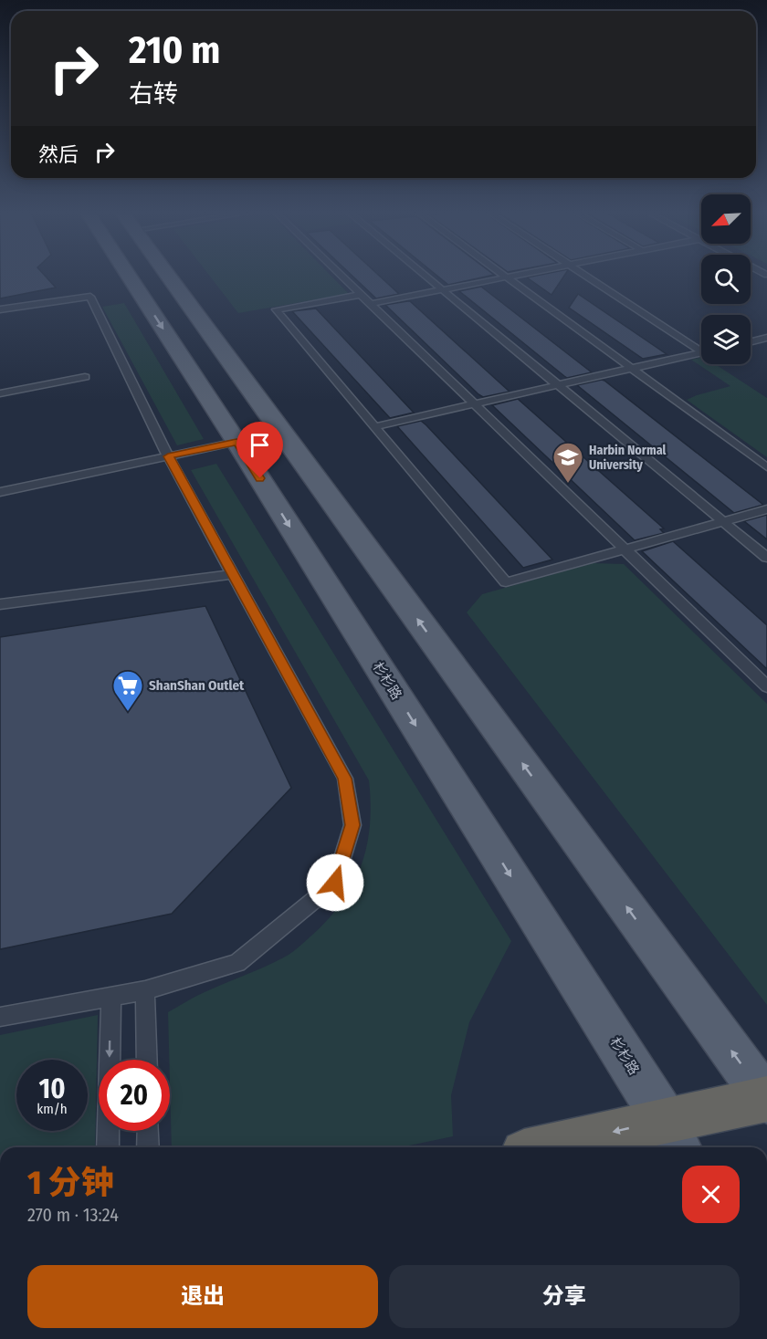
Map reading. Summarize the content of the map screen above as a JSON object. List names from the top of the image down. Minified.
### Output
{"streets":{"main road":["杉杉路"]},"places":{"school or university":["Harbin Normal University"],"supermarket":["ShanShan Outlet"]},"north":"bottom left","page":{"turn":["210 m","右转"],"then":"然后","speed":"10 km/h","limit":"20","heading":["1 分钟","270 m · 13:24"],"buttons":["退出","分享"]}}
